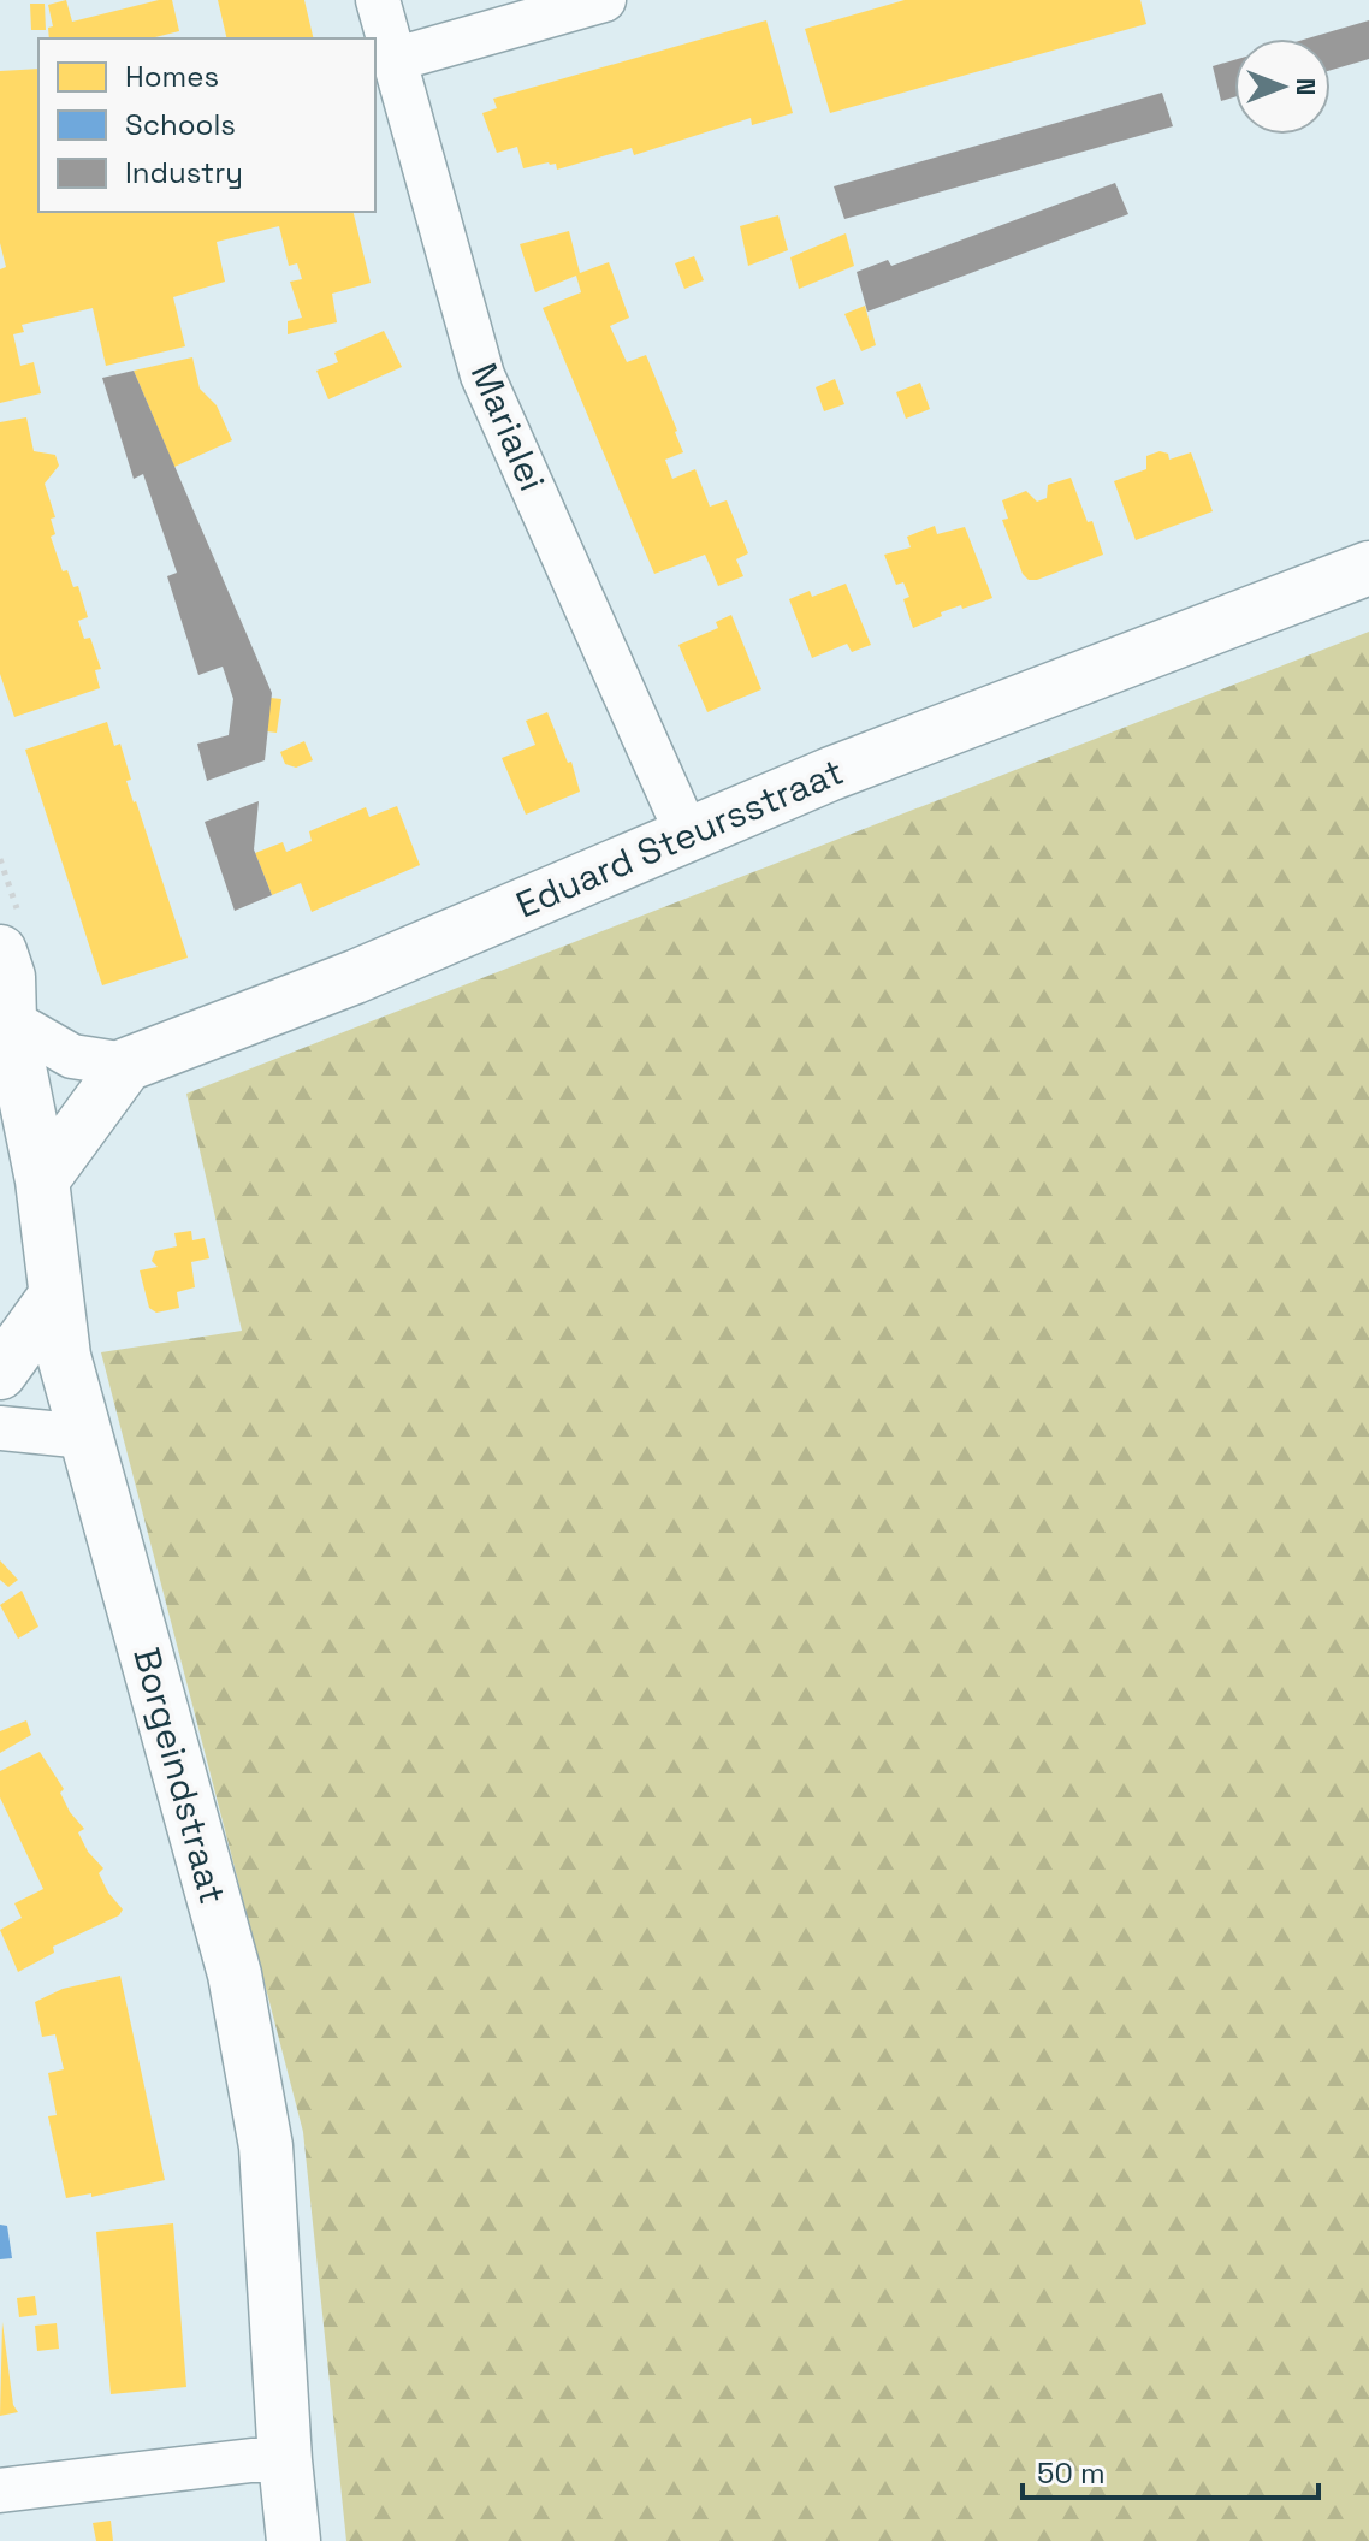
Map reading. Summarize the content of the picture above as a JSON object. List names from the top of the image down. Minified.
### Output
{"streets":{"street":["Marialei","Eduard Steursstraat","Borgeindstraat"]},"crossings":[["Marialei","Eduard Steursstraat"]],"legend":["Homes","Schools","Industry"],"scale_bar":"50 m","north":"right"}
